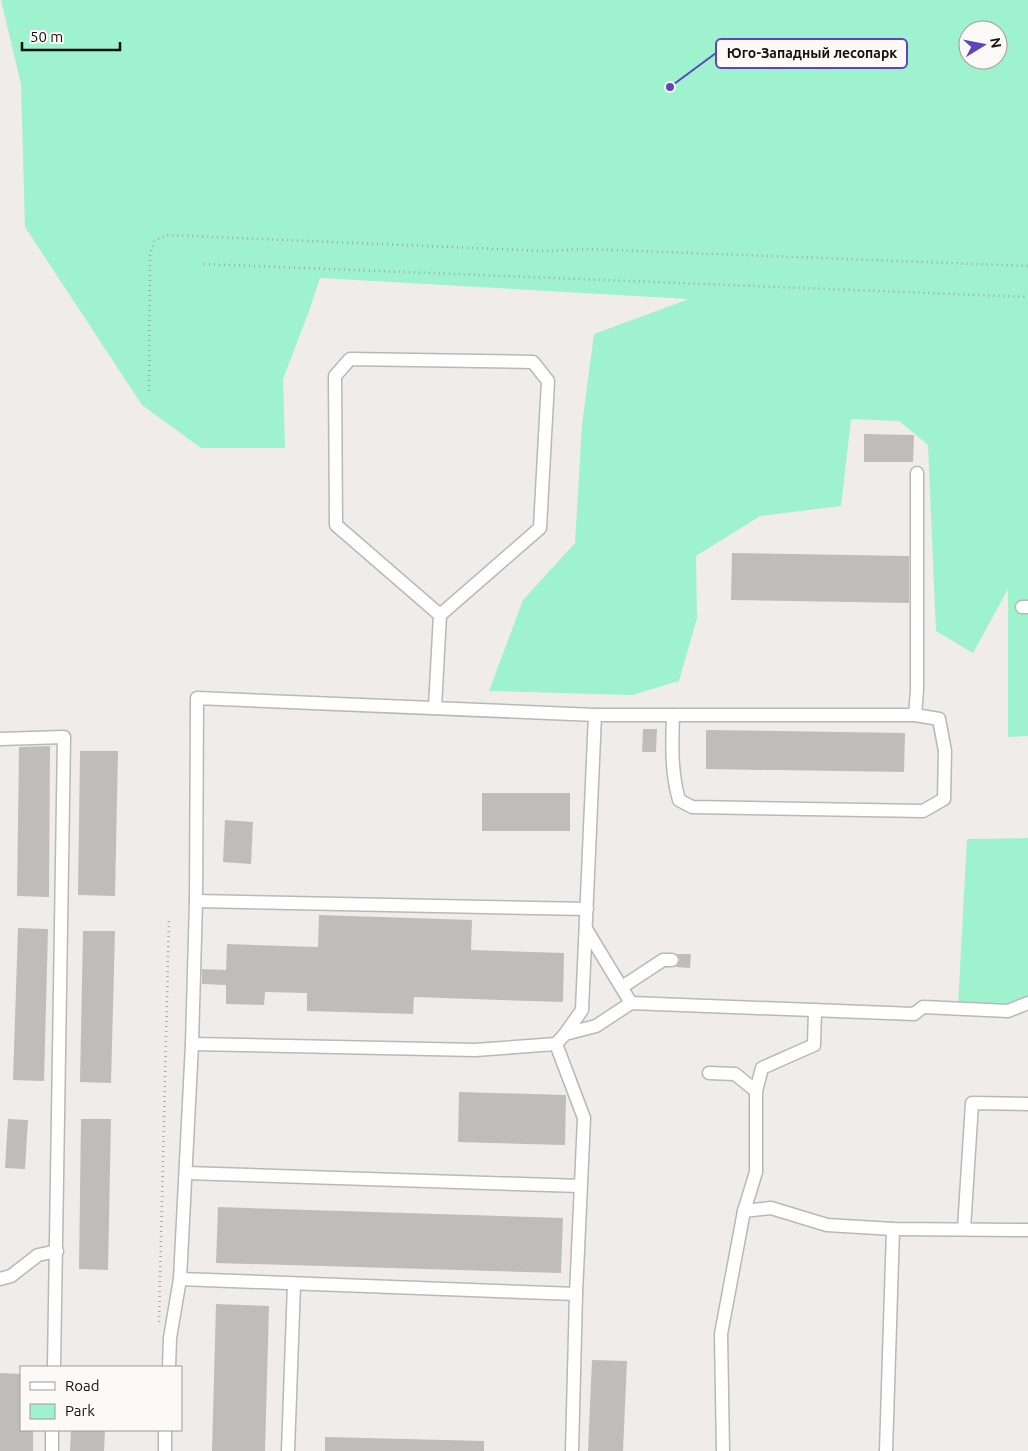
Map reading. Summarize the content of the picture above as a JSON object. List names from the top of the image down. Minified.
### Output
{"places":["Юго-Западный лесопарк"],"legend":["Road","Park"],"scale_bar":"50 m","north":"right"}
